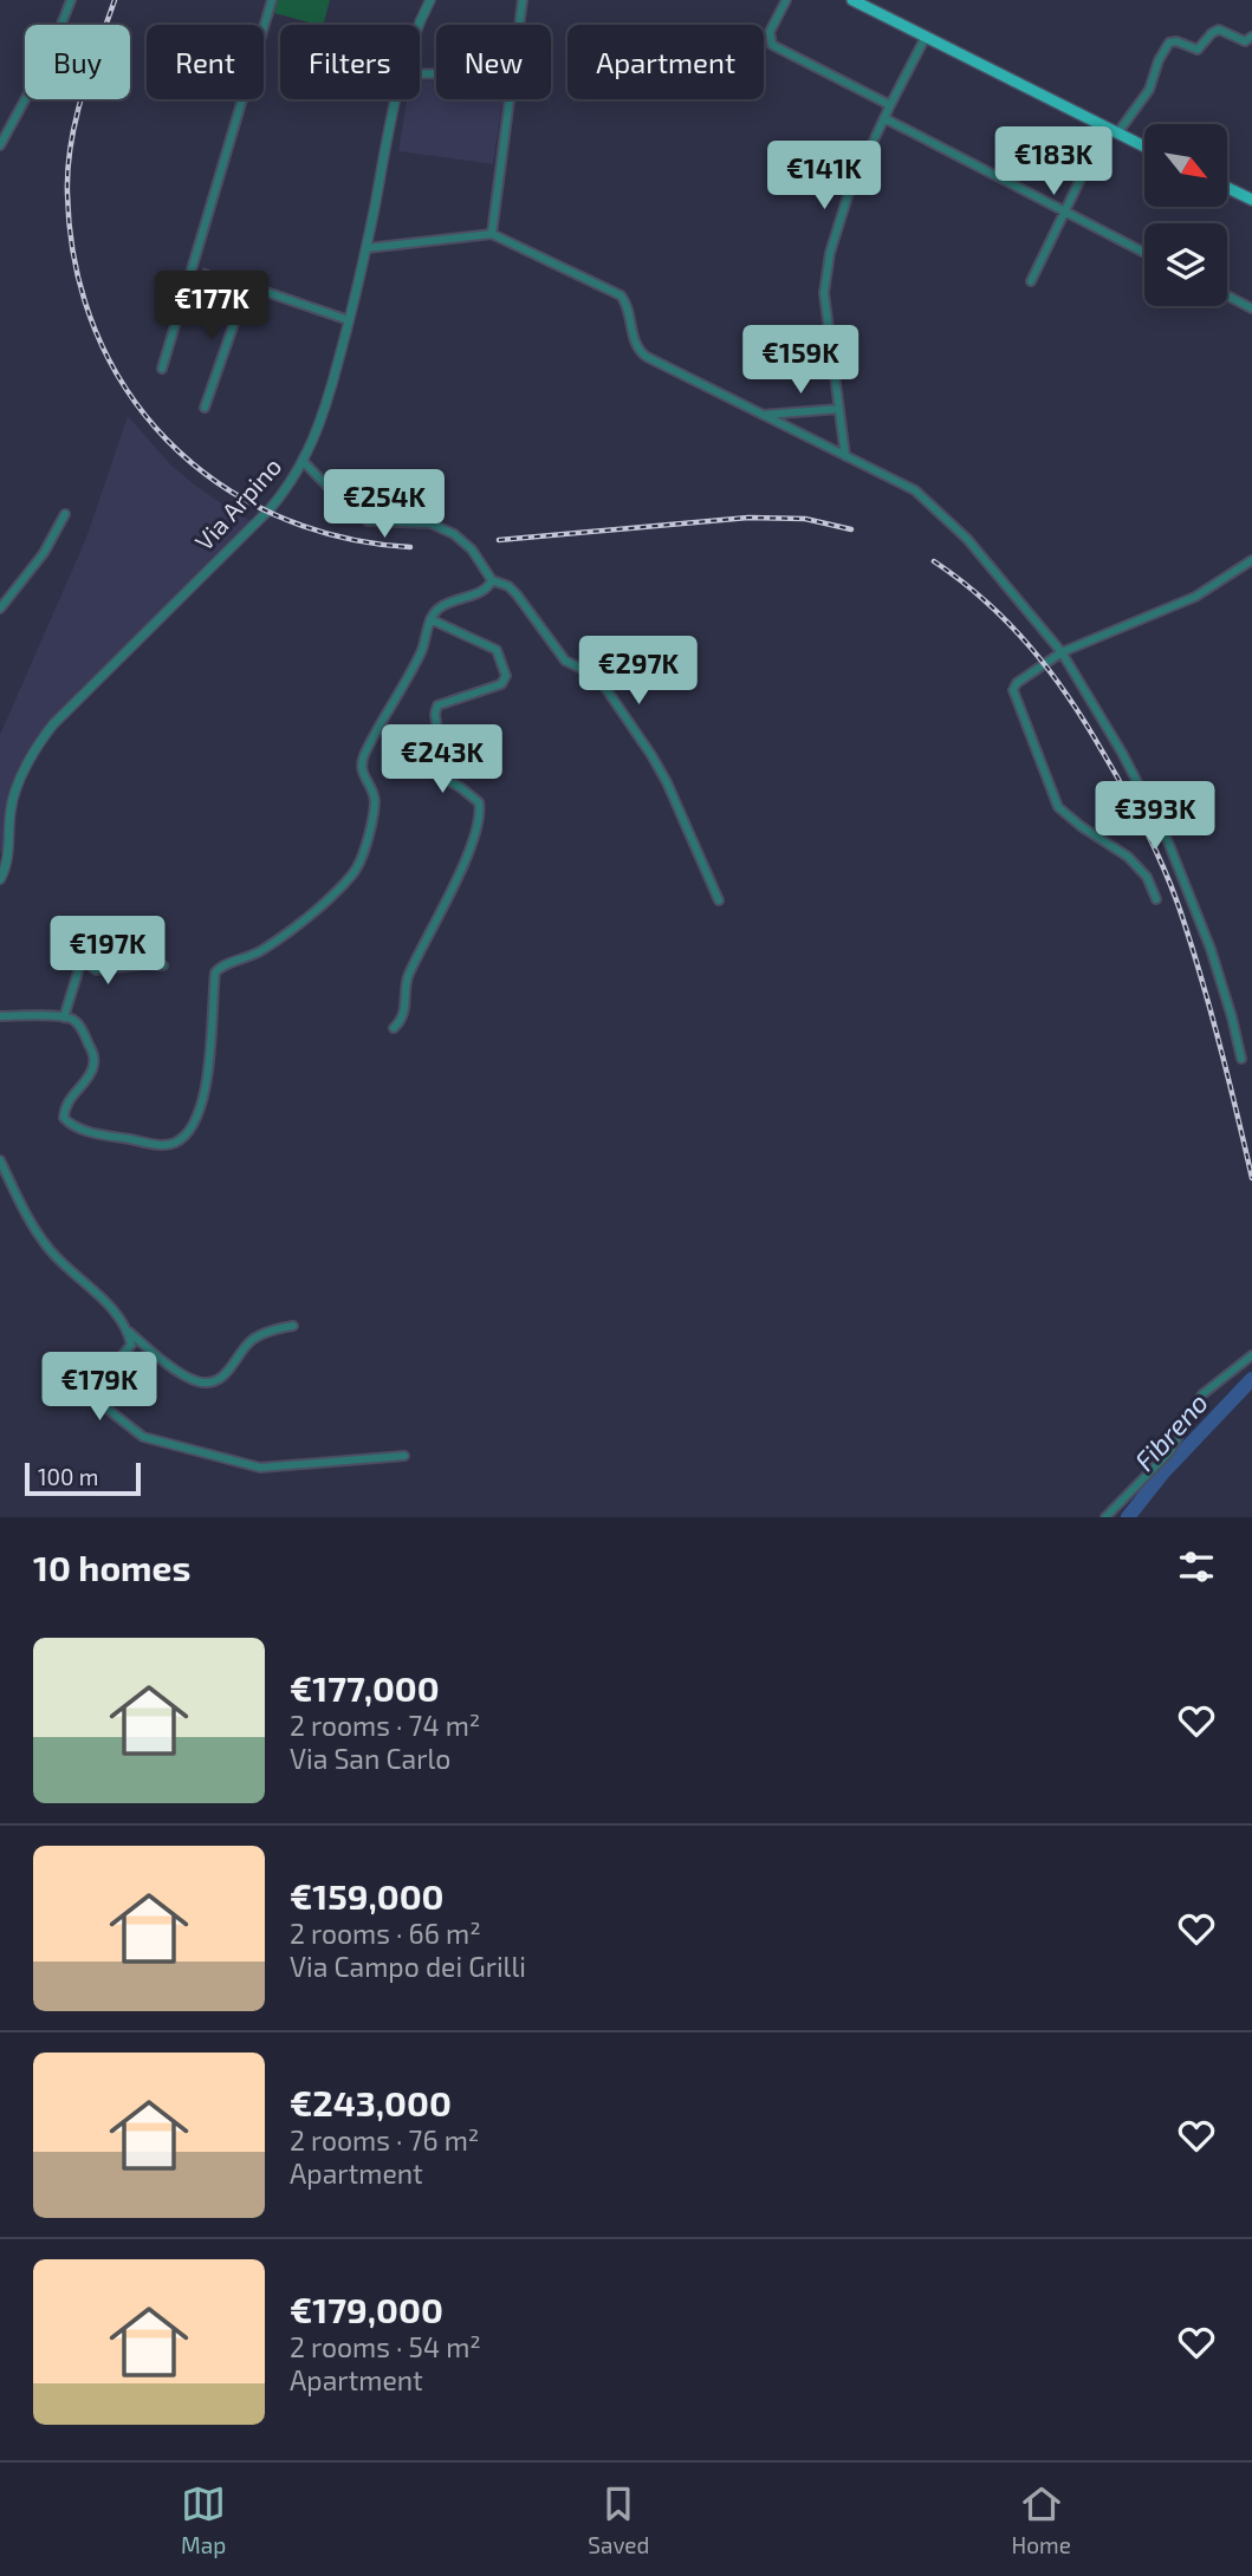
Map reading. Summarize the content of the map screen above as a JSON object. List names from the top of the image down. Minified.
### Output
{"streets":{"street":["Via Arpino"]},"water":["Fibreno"],"scale_bar":"100 m","north":"bottom right","page":{"chip":["Buy","Rent","Filters","New","Apartment"],"price":["€183K","€141K","€177K","€159K","€254K","€297K","€243K","€393K","€197K","€179K"],"scale":"100 m","heading":"10 homes","list":[{"name":"€177,000","note":"2 rooms · 74 m² · Via San Carlo"},{"name":"€159,000","note":"2 rooms · 66 m² · Via Campo dei Grilli"},{"name":"€243,000","note":"2 rooms · 76 m² · Apartment"},{"name":"€179,000","note":"2 rooms · 54 m² · Apartment"}],"tabs":["Map","Saved","Home"]}}
